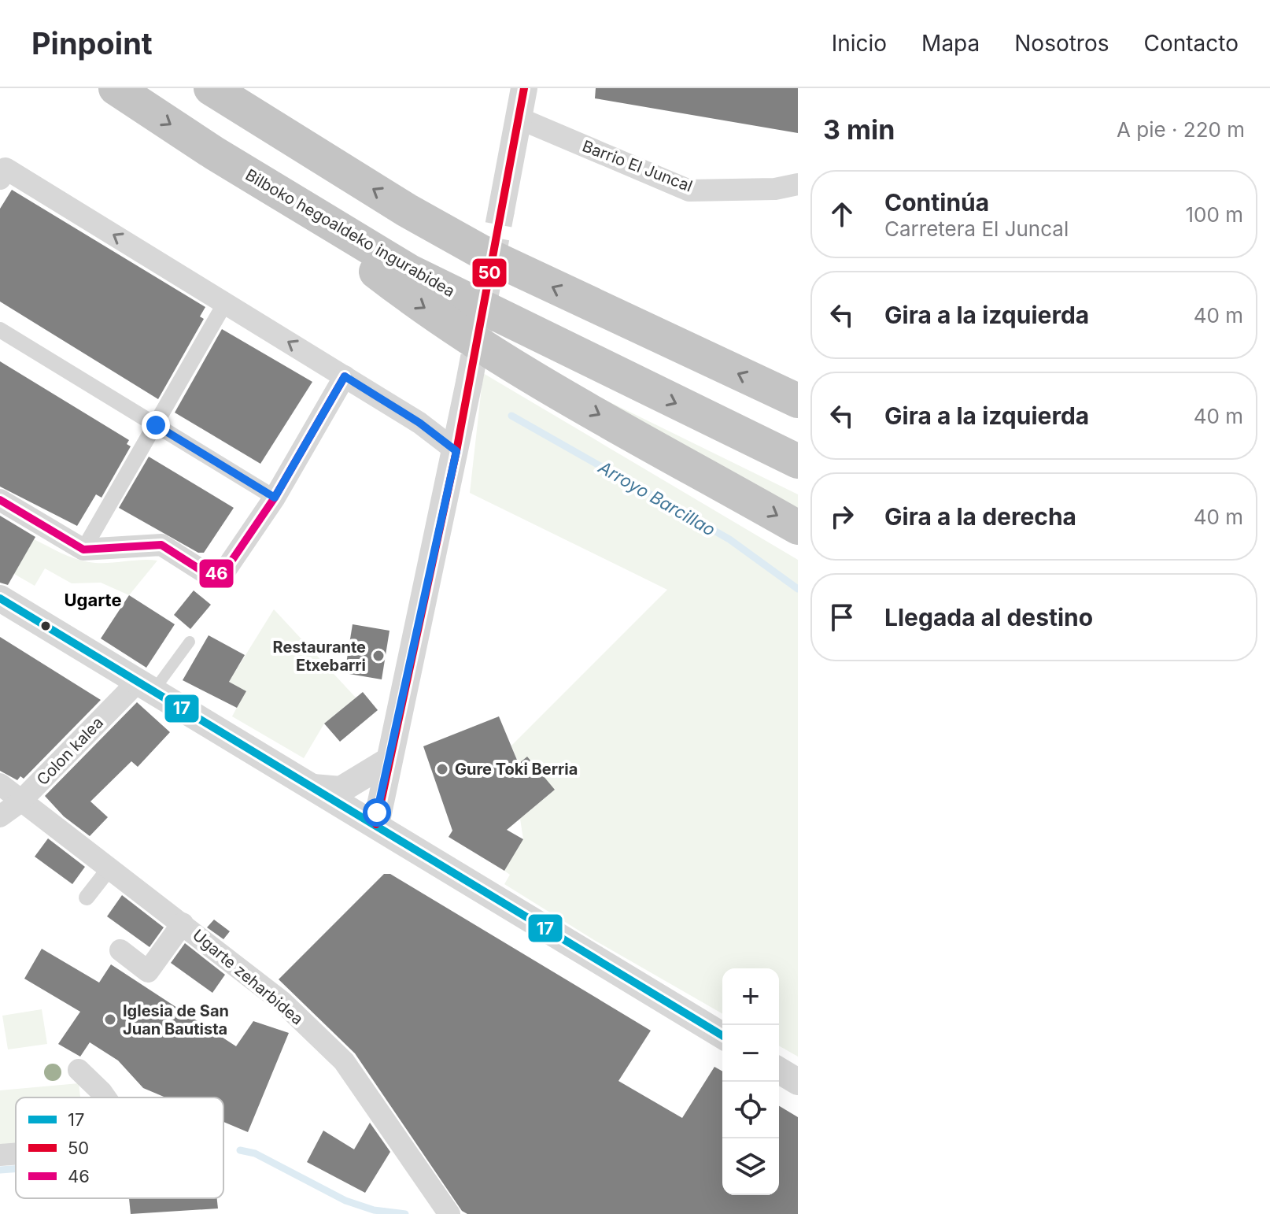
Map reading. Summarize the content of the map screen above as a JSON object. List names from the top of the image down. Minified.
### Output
{"streets":{"highway":["Bilboko hegoaldeko ingurabidea"],"street":["Barrio El Juncal","Colon kalea","Ugarte zeharbidea"]},"crossings":[["Colon kalea","Ugarte zeharbidea"]],"districts":["Ugarte"],"water":["Arroyo Barcillao"],"places":["Restaurante Etxebarri","Gure Toki Berria","Iglesia de San Juan Bautista"],"lines":["transit line 50","transit line 46","transit line 17"],"legend":["17","50","46"],"page":{"header":"Pinpoint","nav":["Inicio","Mapa","Nosotros","Contacto"],"heading":["3 min","A pie · 220 m"],"list":[["Continúa","Carretera El Juncal","100 m"],["Gira a la izquierda","40 m"],["Gira a la izquierda","40 m"],["Gira a la derecha","40 m"],"Llegada al destino"],"map_buttons":["+","−"]}}
